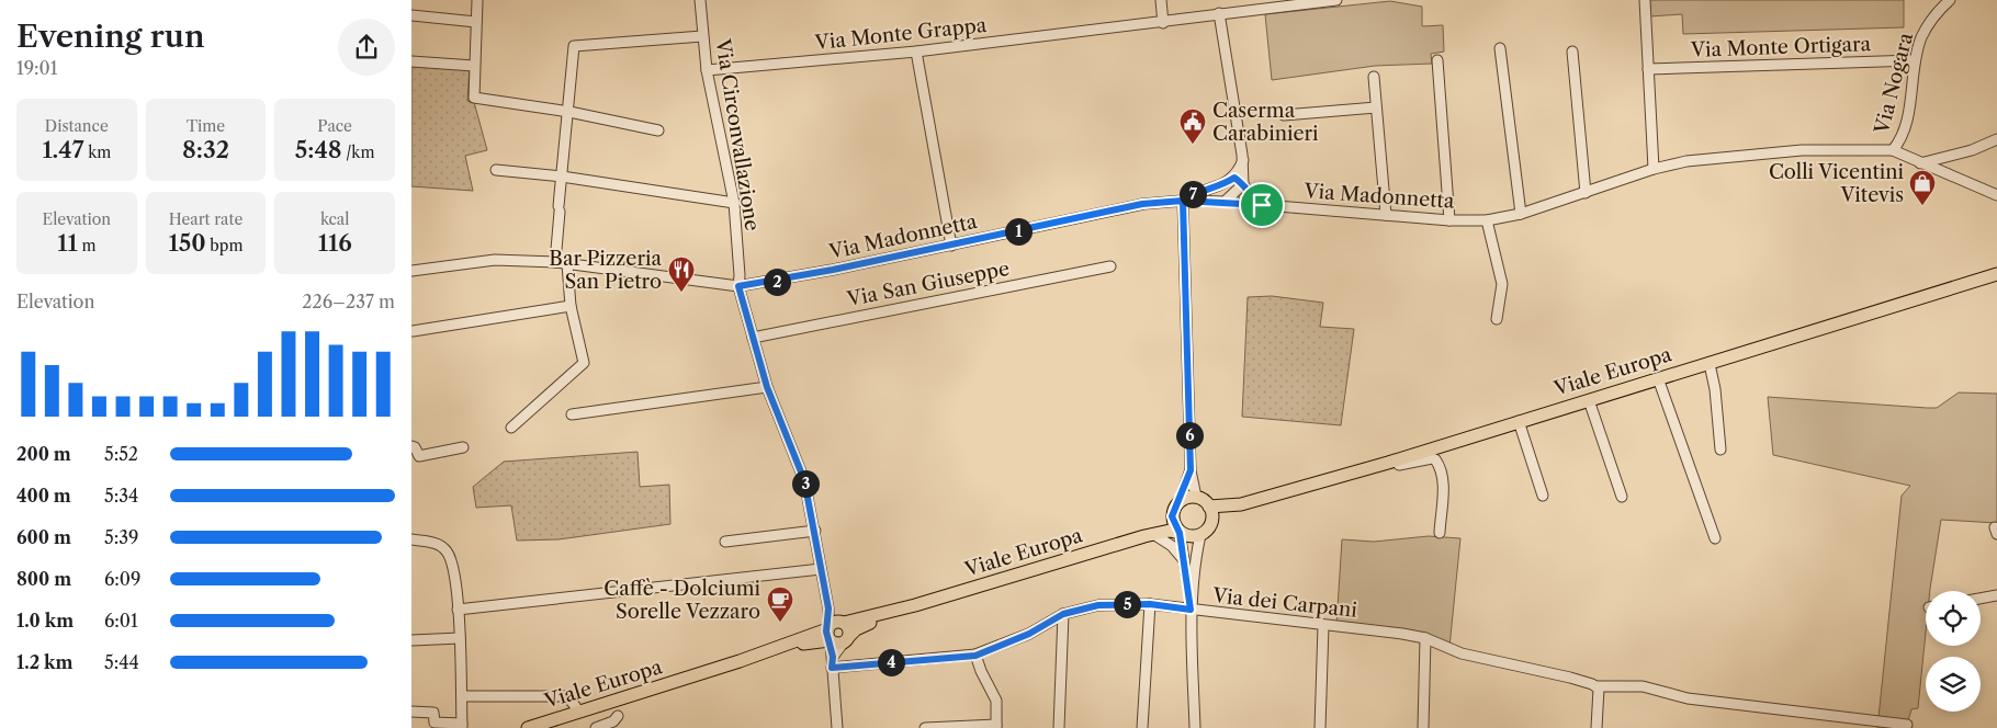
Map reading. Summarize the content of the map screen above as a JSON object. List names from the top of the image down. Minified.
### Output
{"streets":{"main road":["Viale Europa"],"street":["Via Monte Grappa","Via Monte Ortigara","Via Nogara","Via Circonvallazione","Via Madonnetta","Via San Giuseppe","Via dei Carpani"]},"crossings":[["Via Monte Grappa","Via Circonvallazione"],["Via Monte Ortigara","Via Nogara"],["Via Nogara","Via Madonnetta"],["Via Circonvallazione","Via Madonnetta"]],"places":{"public building":["Caserma Carabinieri"],"shop":["Colli Vicentini Vitevis"],"restaurant":["Bar Pizzeria San Pietro"],"cafe":["Caffè - Dolciumi Sorelle Vezzaro"]},"page":{"heading":["Evening run","19:01"],"stats":[["Distance","1.47 km"],["Time","8:32"],["Pace","5:48 /km"],["Elevation","11 m"],["Heart rate","150 bpm"],["kcal","116"]],"pins":["7","1","2","6","3","5","4"],"chart":["Elevation","226–237 m"],"list":[{"name":"200 m","note":"5:52"},{"name":"400 m","note":"5:34"},{"name":"600 m","note":"5:39"},{"name":"800 m","note":"6:09"},{"name":"1.0 km","note":"6:01"},{"name":"1.2 km","note":"5:44"}]}}
